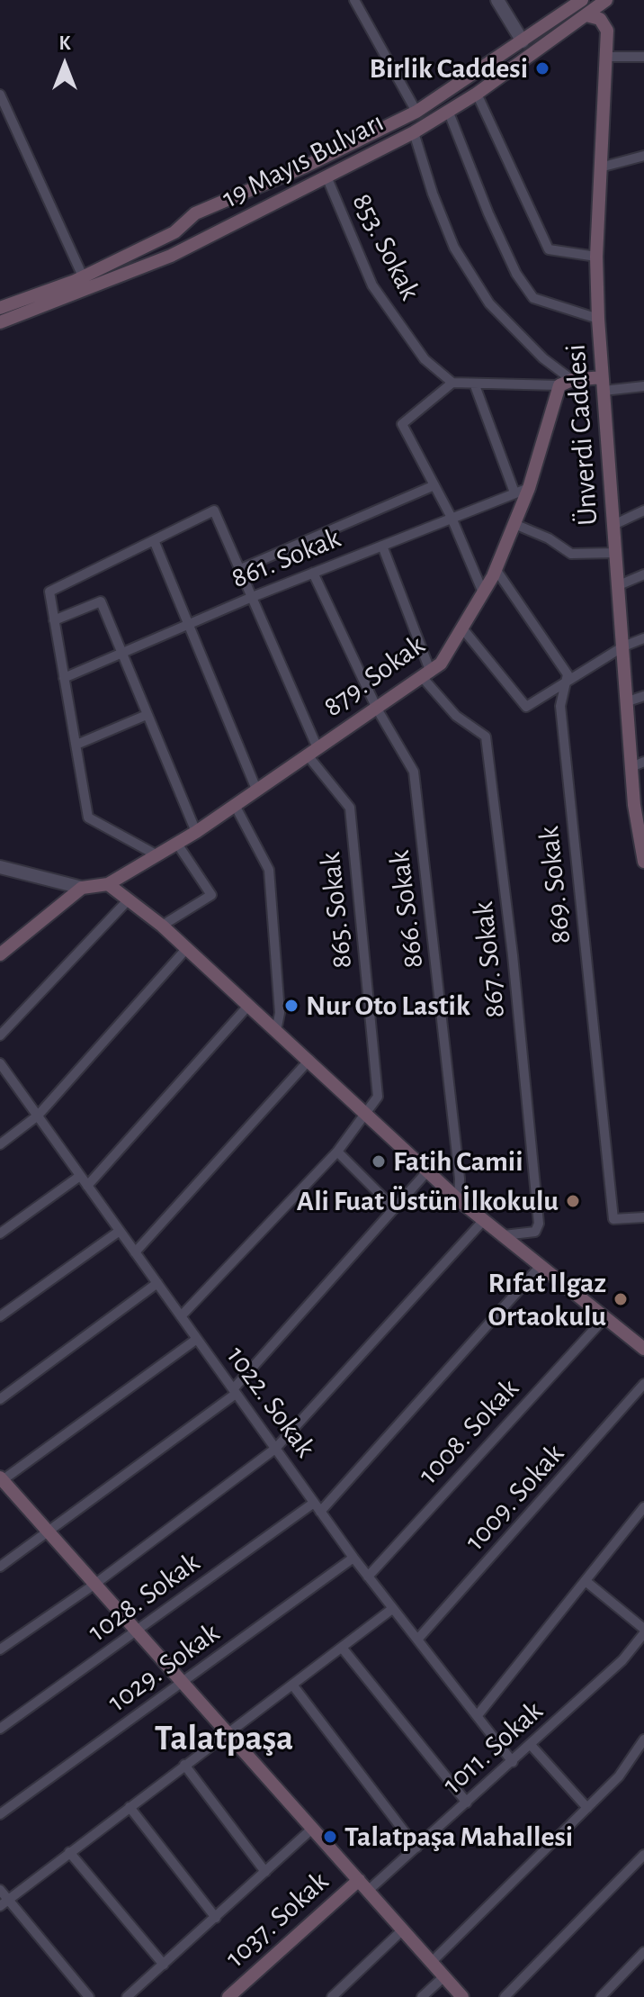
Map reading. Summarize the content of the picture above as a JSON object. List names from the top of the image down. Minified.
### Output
{"streets":{"main road":["19 Mayıs Bulvarı","Ünverdi Caddesi","879. Sokak","1037. Sokak"],"street":["853. Sokak","861. Sokak","869. Sokak","866. Sokak","865. Sokak","867. Sokak","1022. Sokak","1008. Sokak","1009. Sokak","1028. Sokak","1029. Sokak","1011. Sokak"]},"crossings":[["19 Mayıs Bulvarı","853. Sokak"],["19 Mayıs Bulvarı","Ünverdi Caddesi"],["861. Sokak","879. Sokak"],["861. Sokak","866. Sokak"],["861. Sokak","865. Sokak"],["879. Sokak","869. Sokak"],["879. Sokak","866. Sokak"],["879. Sokak","865. Sokak"],["879. Sokak","867. Sokak"],["1022. Sokak","1008. Sokak"],["1022. Sokak","1009. Sokak"],["1022. Sokak","1028. Sokak"],["1022. Sokak","1029. Sokak"],["1022. Sokak","1011. Sokak"],["1011. Sokak","1037. Sokak"]],"districts":["Talatpaşa"],"places":["Birlik Caddesi","Nur Oto Lastik","Fatih Camii","Ali Fuat Üstün İlkokulu","Rıfat Ilgaz Ortaokulu","Talatpaşa Mahallesi"],"north":"top"}
